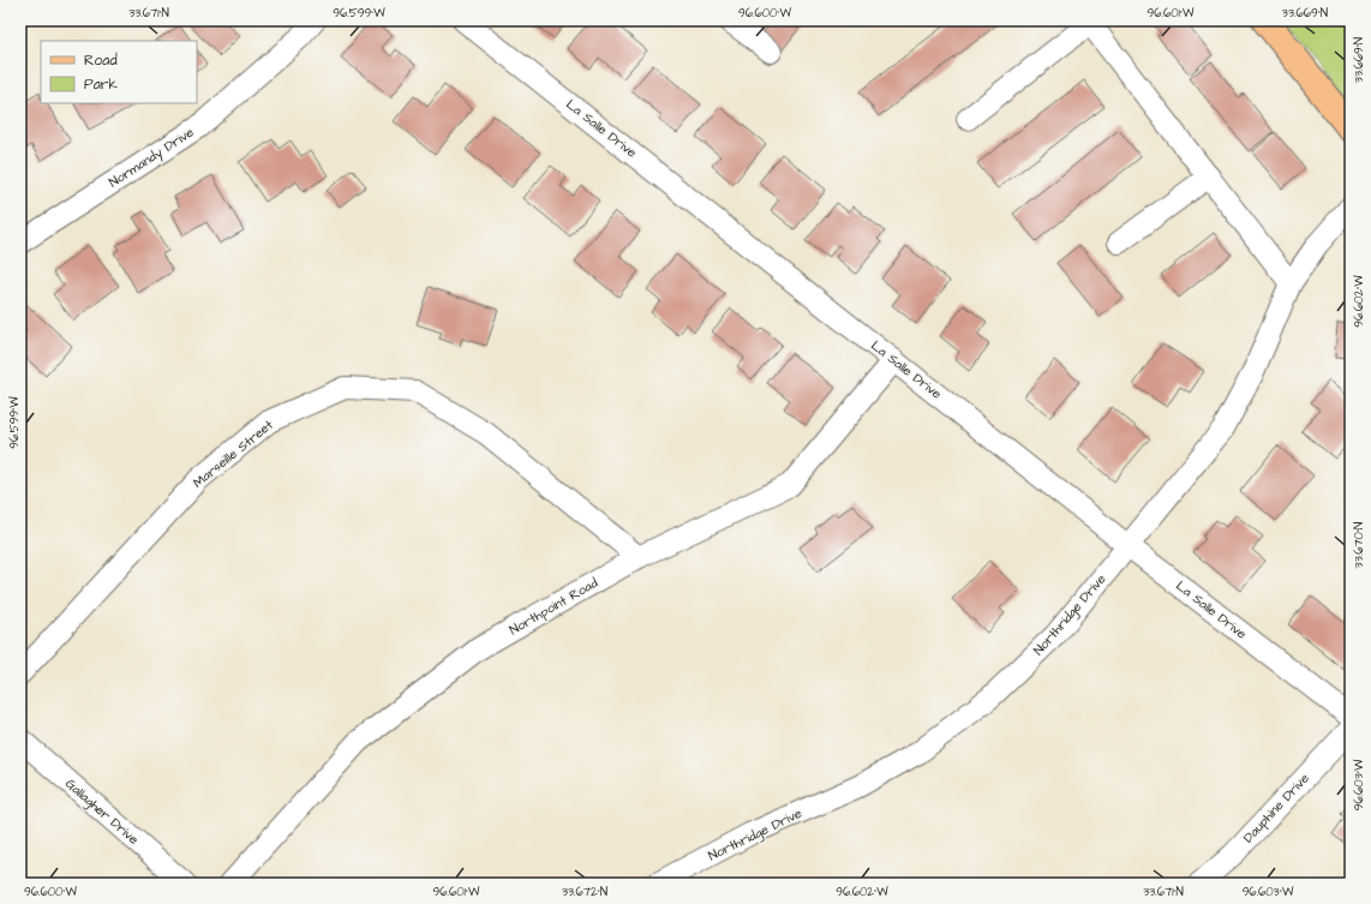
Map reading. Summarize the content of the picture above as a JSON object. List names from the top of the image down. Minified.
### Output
{"streets":{"street":["La Salle Drive","Normandy Drive","Marseille Street","Northpoint Road","Northridge Drive","Dauphine Drive","Gallagher Drive"]},"crossings":[["La Salle Drive","Northpoint Road"],["La Salle Drive","Northridge Drive"],["Marseille Street","Northpoint Road"]],"legend":["Road","Park"],"coordinates":["33.671°N","96.599°W","96.600°W","96.601°W","33.669°N","96.602°W","33.670°N","96.603°W","33.672°N"]}
